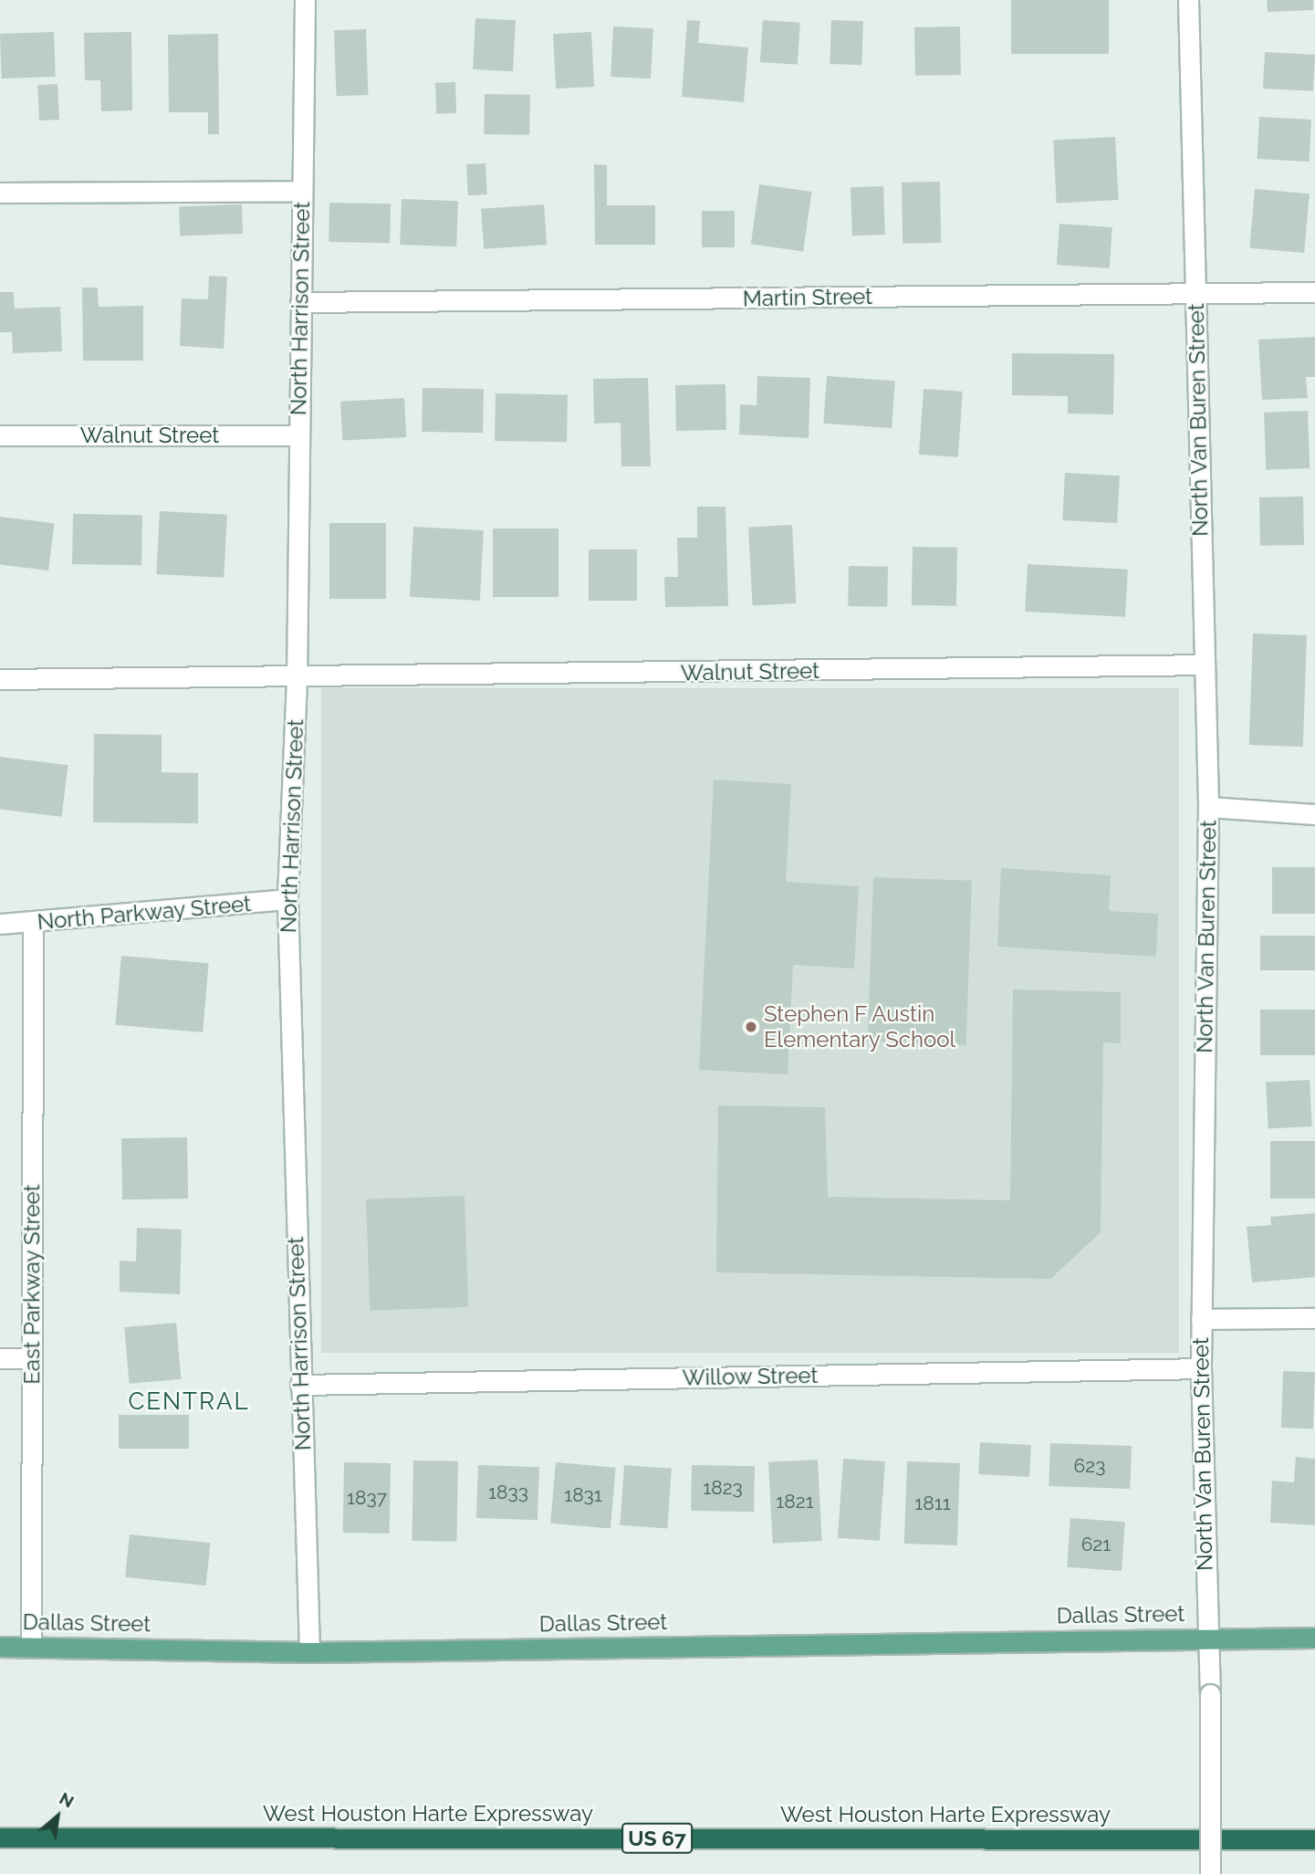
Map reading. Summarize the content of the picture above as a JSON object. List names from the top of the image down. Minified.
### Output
{"streets":{"highway":["West Houston Harte Expressway","US 67"],"main road":["Dallas Street"],"street":["Martin Street","North Harrison Street","North Van Buren Street","Walnut Street","North Parkway Street","East Parkway Street","Willow Street"]},"crossings":[["Martin Street","North Harrison Street"],["Martin Street","North Van Buren Street"],["North Harrison Street","Walnut Street"],["North Harrison Street","North Parkway Street"],["North Harrison Street","Willow Street"],["North Harrison Street","Dallas Street"],["North Van Buren Street","Walnut Street"],["North Van Buren Street","Willow Street"],["North Van Buren Street","Dallas Street"],["North Parkway Street","East Parkway Street"],["East Parkway Street","Dallas Street"]],"districts":["CENTRAL"],"places":["Stephen F Austin Elementary School"],"house_numbers":["623","1823","1833","1831","1837","1821","1811","621"],"north":"top right"}
